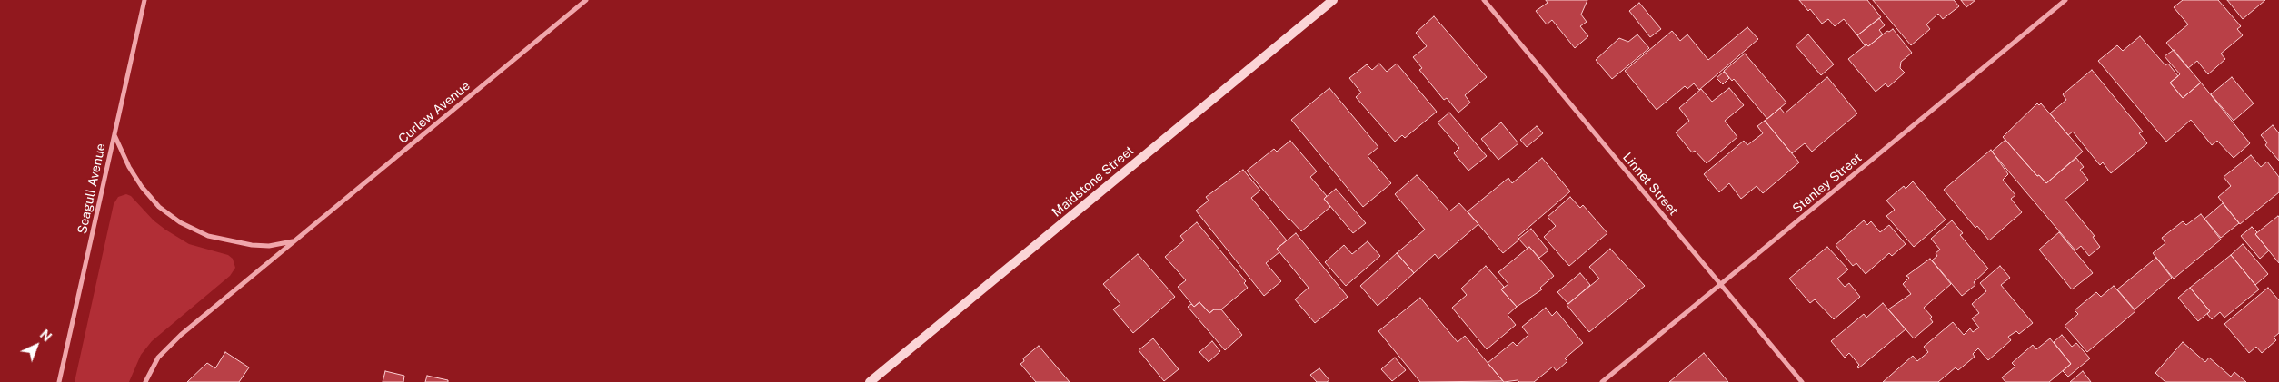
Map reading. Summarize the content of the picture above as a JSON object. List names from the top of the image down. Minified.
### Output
{"streets":{"main road":["Maidstone Street"],"street":["Curlew Avenue","Stanley Street","Linnet Street","Seagull Avenue"]},"crossings":[["Curlew Avenue","Seagull Avenue"],["Stanley Street","Linnet Street"]],"north":"top right"}
